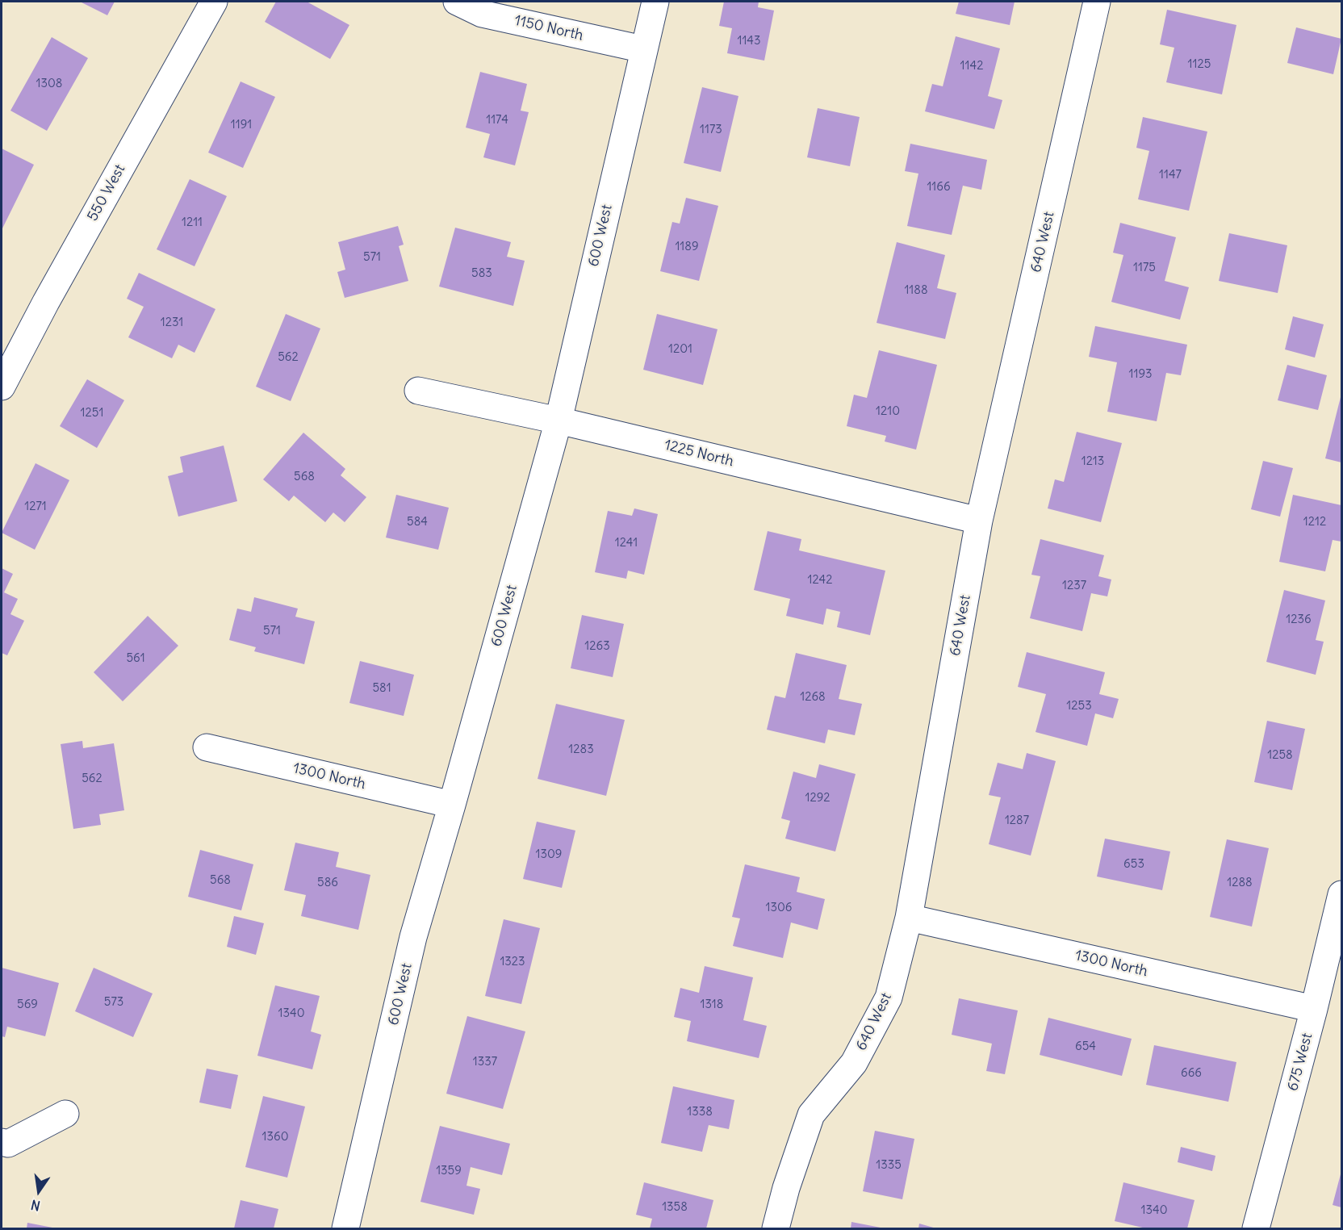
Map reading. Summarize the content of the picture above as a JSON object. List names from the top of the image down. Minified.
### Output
{"streets":{"street":["1150 North","550 West","600 West","640 West","1225 North","1300 North","675 West"]},"crossings":[["1150 North","600 West"],["600 West","1225 North"],["600 West","1300 North"],["640 West","1225 North"],["640 West","1300 North"],["1300 North","675 West"]],"house_numbers":["1143","1125","1142","1308","1174","1191","1173","1147","1166","1211","1189","571","1175","583","1188","1231","1201","562","1193","1210","1251","1213","568","1271","584","1212","1241","1242","1237","1236","571","1263","561","581","1268","1253","1283","1258","562","1292","1287","1309","653","568","586","1288","1306","1323","573","569","1318","1340","654","1337","666","1338","1360","1335","1359","1358","1340"],"north":"bottom"}
